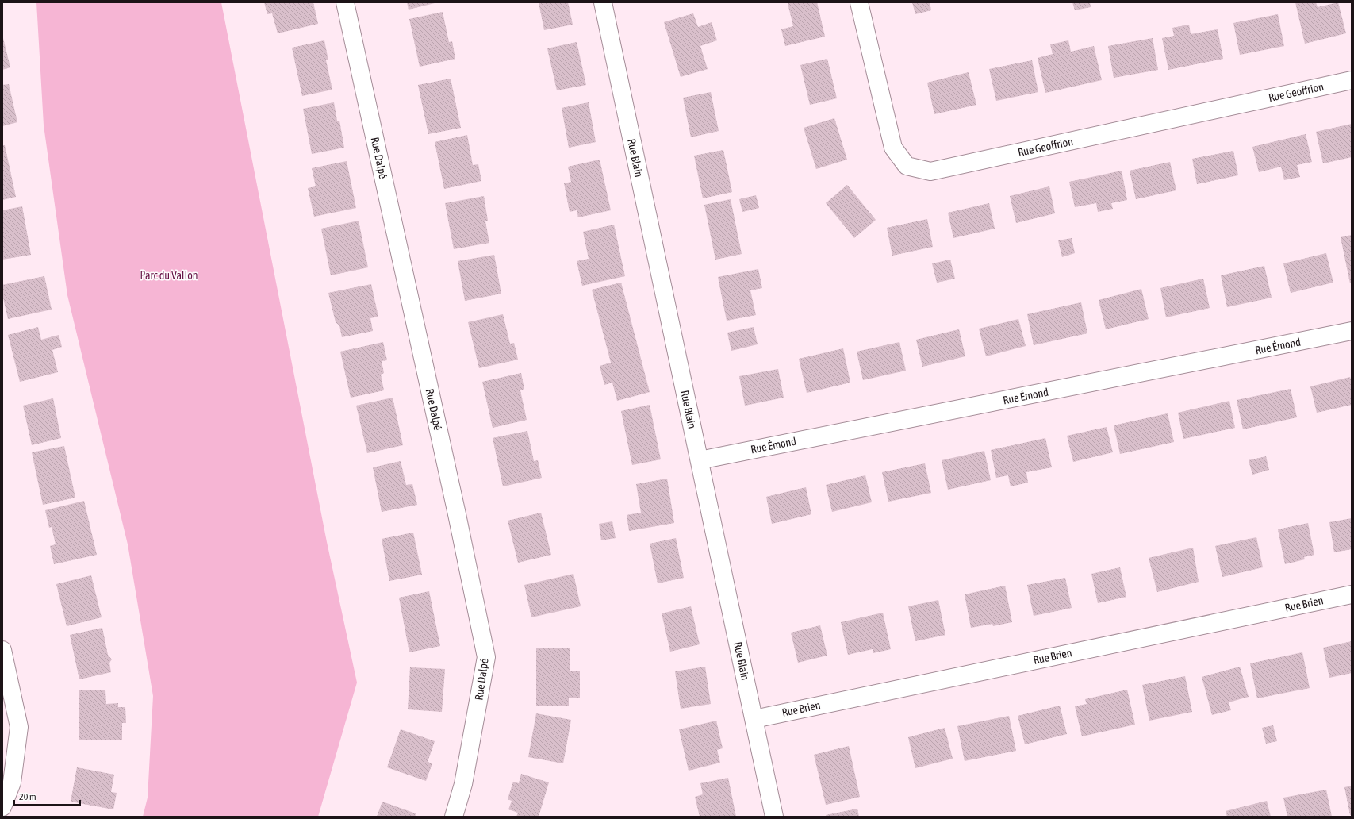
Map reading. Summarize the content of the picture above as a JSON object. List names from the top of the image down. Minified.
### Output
{"streets":{"street":["Rue Geoffrion","Rue Dalpé","Rue Blain","Rue Émond","Rue Brien"]},"crossings":[["Rue Blain","Rue Émond"],["Rue Blain","Rue Brien"]],"parks":["Parc du Vallon"],"scale_bar":"20 m"}
